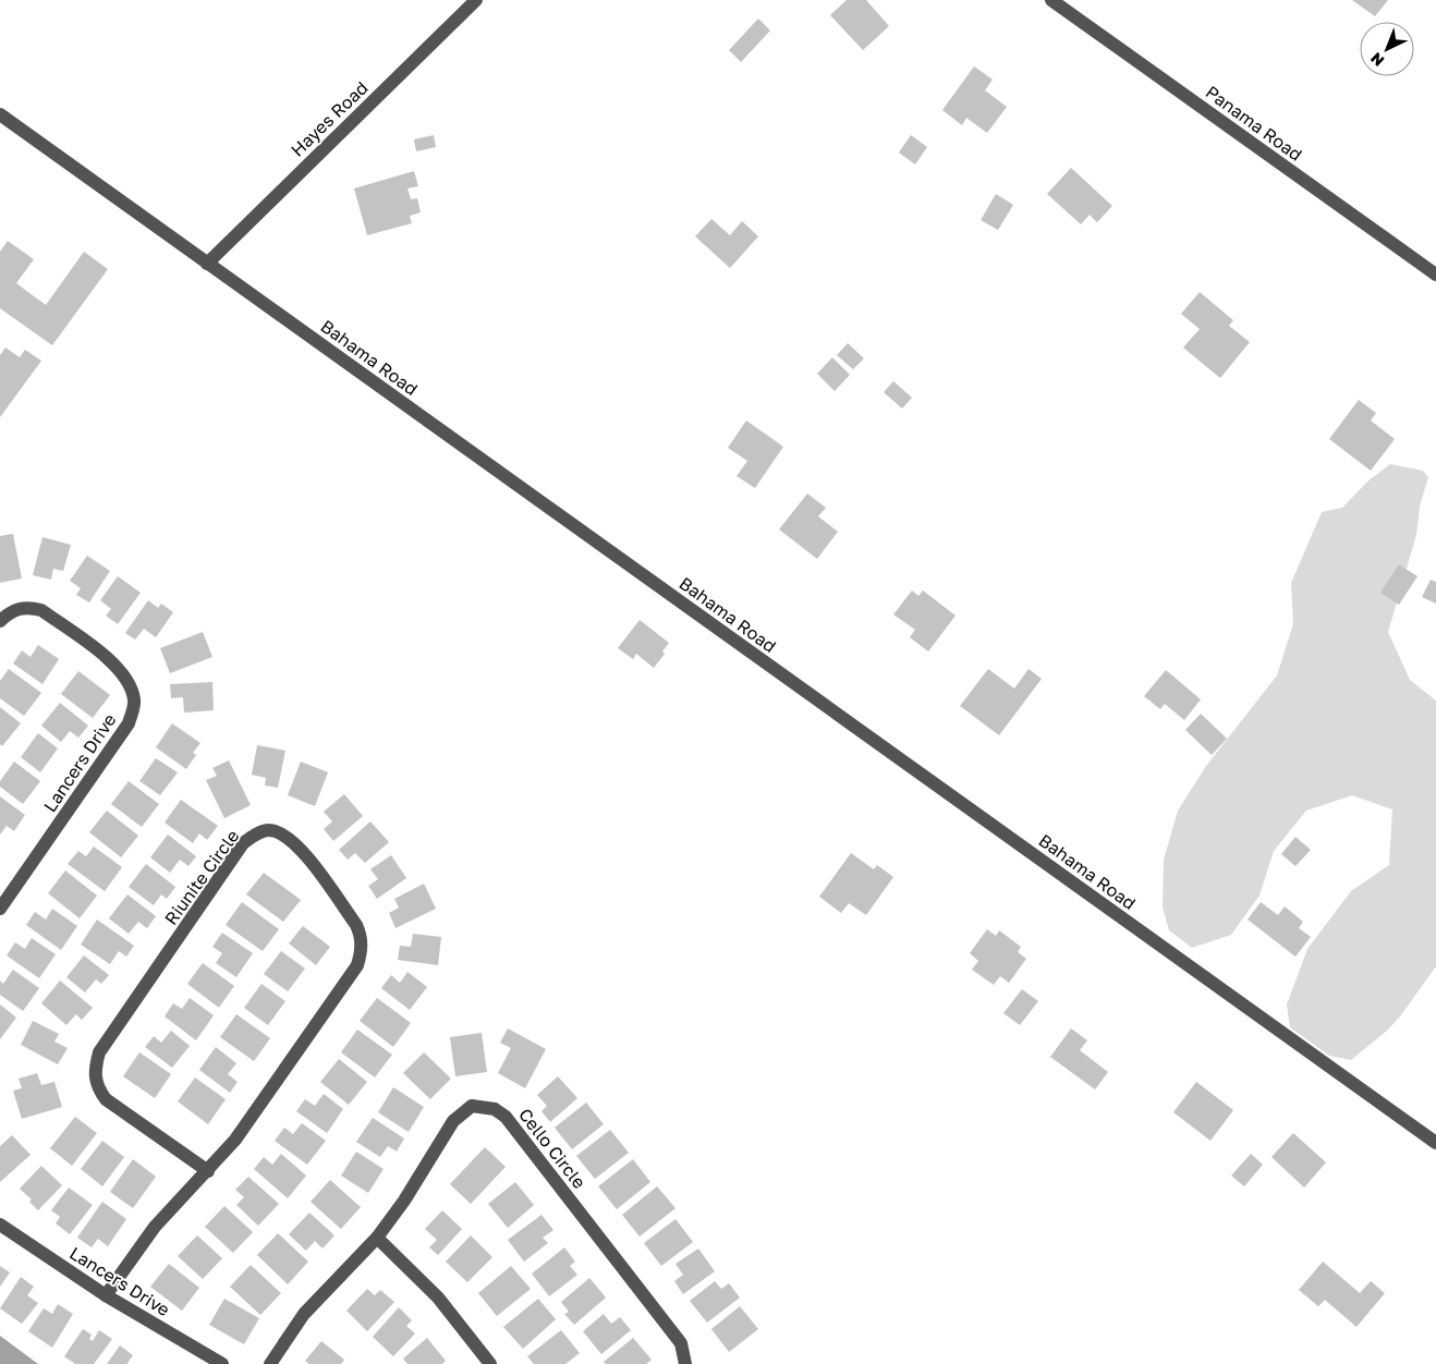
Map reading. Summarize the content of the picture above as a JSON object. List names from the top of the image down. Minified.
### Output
{"streets":{"street":["Hayes Road","Panama Road","Bahama Road","Lancers Drive","Riunite Circle","Cello Circle"]},"crossings":[["Hayes Road","Bahama Road"],["Lancers Drive","Riunite Circle"]],"north":"bottom left"}
